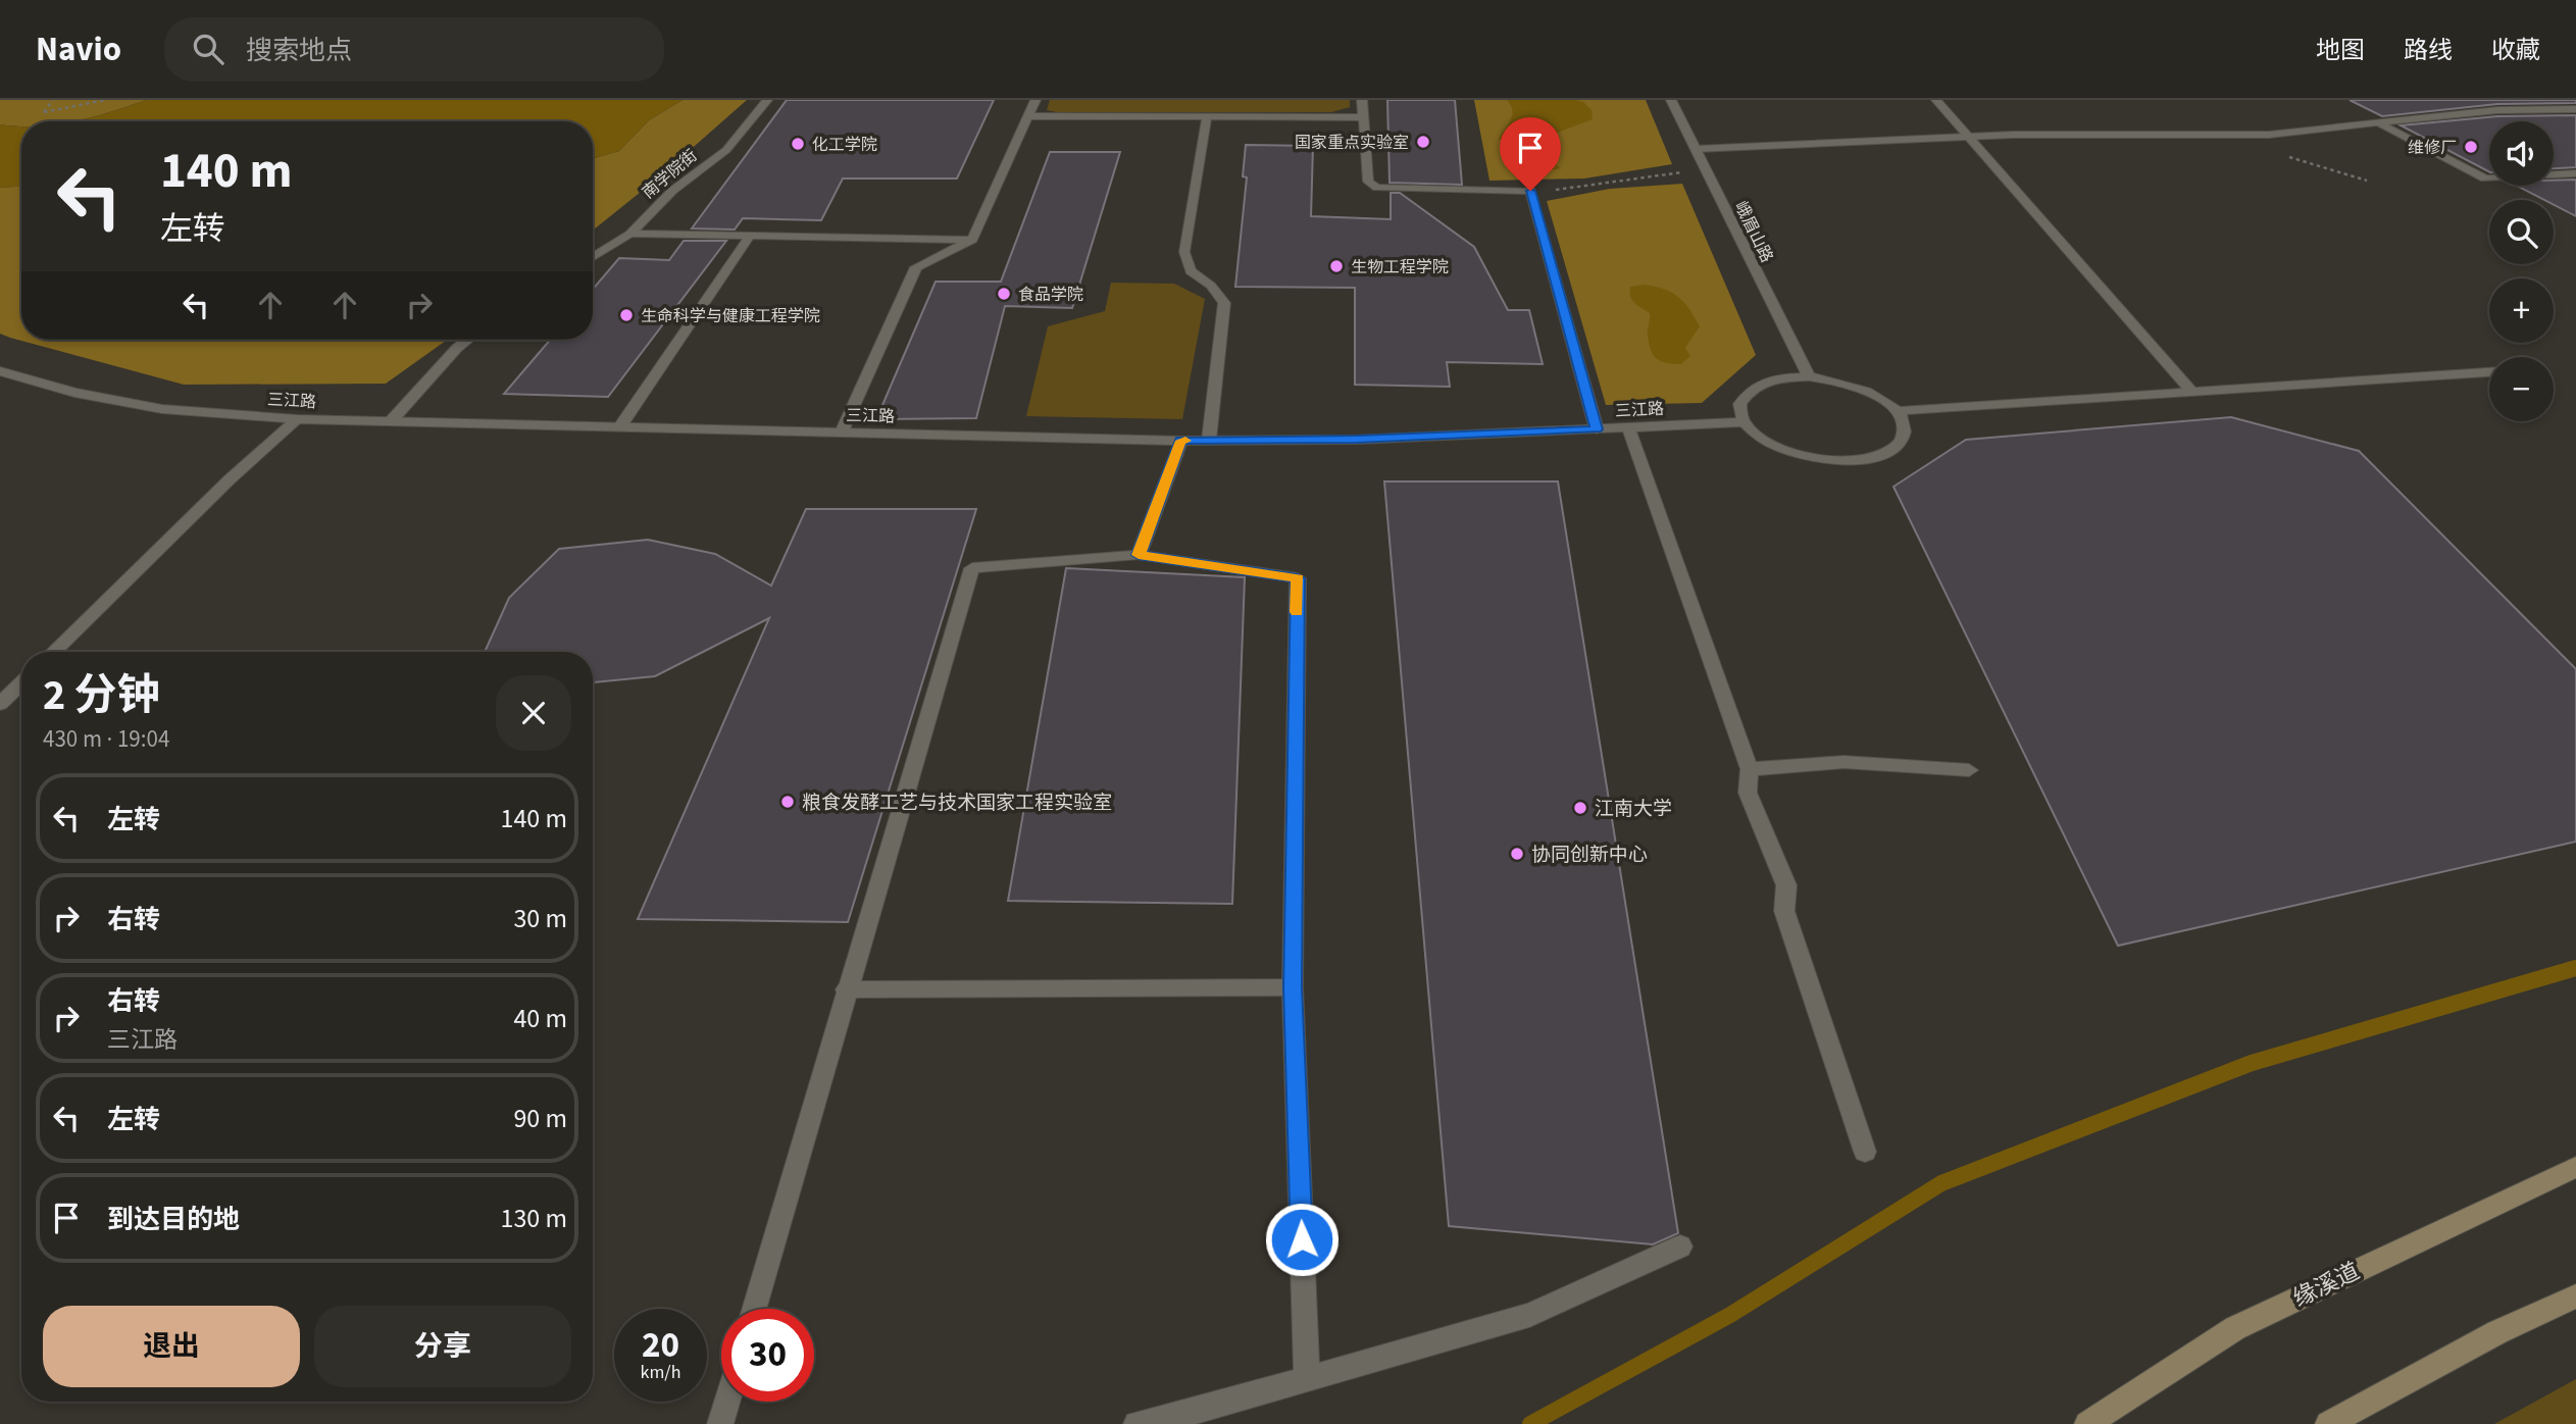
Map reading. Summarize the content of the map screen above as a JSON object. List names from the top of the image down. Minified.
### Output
{"streets":{"main road":["缘溪道"],"street":["南学院街","峨眉山路","三江路"]},"places":["国家重点实验室","化工学院","维修厂","生物工程学院","食品学院","生命科学与健康工程学院","粮食发酵工艺与技术国家工程实验室","江南大学","协同创新中心"],"page":{"header":"Navio","search":"搜索地点","nav":["地图","路线","收藏"],"map_buttons":["+","−"],"turn":["140 m","左转"],"heading":["2 分钟","430 m · 19:04"],"list":[{"name":"左转","value":"140 m"},{"name":"右转","value":"30 m"},{"name":"右转","note":"三江路","value":"40 m"},{"name":"左转","value":"90 m"},{"name":"到达目的地","value":"130 m"}],"buttons":["退出","分享"],"speed":"20 km/h","limit":"30"}}
